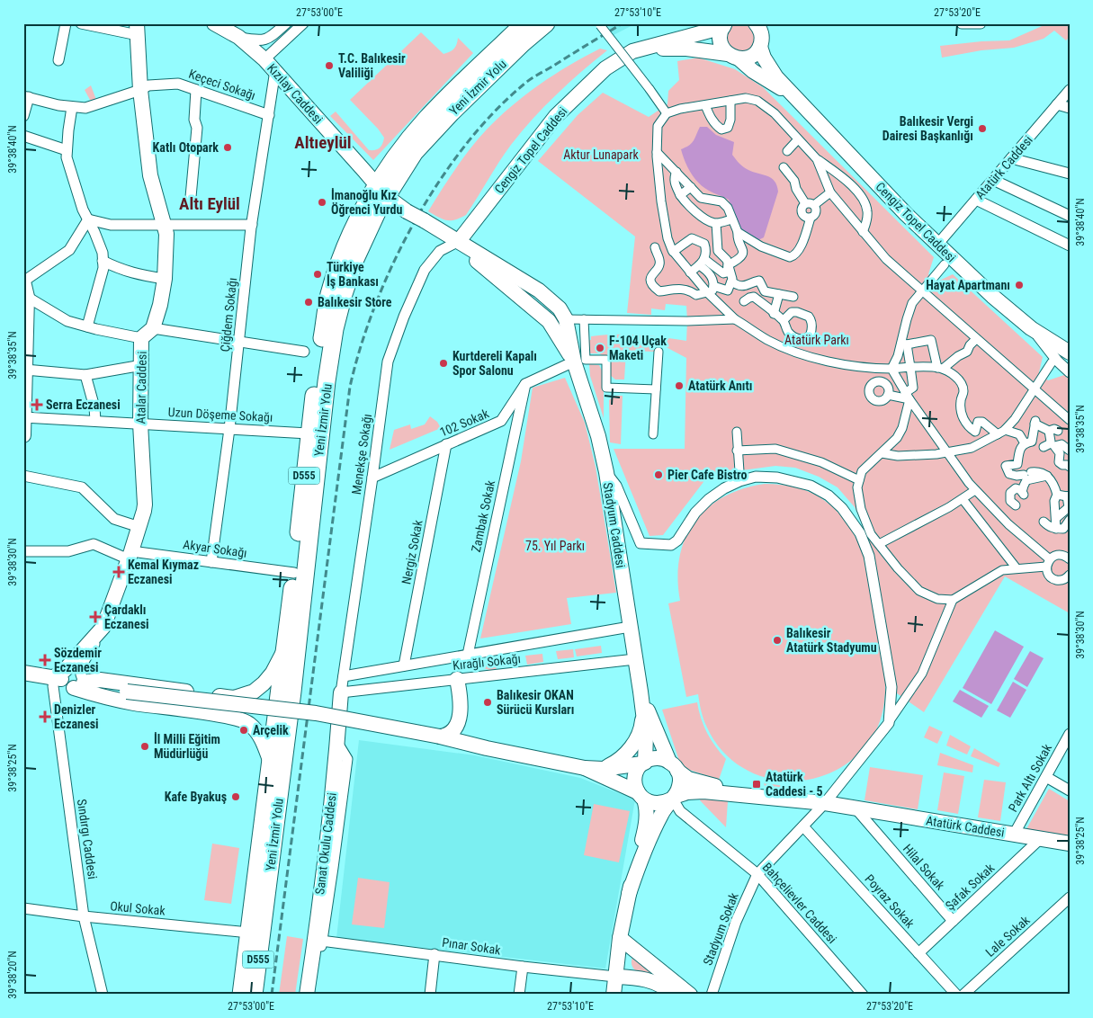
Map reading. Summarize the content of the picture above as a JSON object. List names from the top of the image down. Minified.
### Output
{"streets":{"highway":["Yeni İzmir Yolu","D555"],"main road":["Kızılay Caddesi","Cengiz Topel Caddesi","Atatürk Caddesi","Atalar Caddesi","Stadyum Caddesi","Sanat Okulu Caddesi"],"street":["Keçeci Sokağı","Çiğdem Sokağı","Uzun Döşeme Sokağı","102 Sokak","Menekşe Sokağı","Zambak Sokak","Akyar Sokağı","Nergiz Sokak","Kırağlı Sokağı","Park Altı Sokak","Sındırgı Caddesi","Hilal Sokak","Şafak Sokak","Poyraz Sokak","Bahçelievler Caddesi","Okul Sokak","Stadyum Sokak","Lale Sokak","Pınar Sokak"]},"crossings":[["Keçeci Sokağı","Çiğdem Sokağı"],["Keçeci Sokağı","Atalar Caddesi"],["Yeni İzmir Yolu","Kızılay Caddesi"],["Yeni İzmir Yolu","Uzun Döşeme Sokağı"],["Yeni İzmir Yolu","Akyar Sokağı"],["Yeni İzmir Yolu","Okul Sokak"],["Kızılay Caddesi","Cengiz Topel Caddesi"],["Kızılay Caddesi","Çiğdem Sokağı"],["Kızılay Caddesi","Menekşe Sokağı"],["Cengiz Topel Caddesi","Atatürk Caddesi"],["Cengiz Topel Caddesi","Menekşe Sokağı"],["Atatürk Caddesi","Park Altı Sokak"],["Atatürk Caddesi","Hilal Sokak"],["Atatürk Caddesi","Şafak Sokak"],["Atatürk Caddesi","Stadyum Sokak"],["Çiğdem Sokağı","Uzun Döşeme Sokağı"],["Çiğdem Sokağı","Akyar Sokağı"],["Atalar Caddesi","Uzun Döşeme Sokağı"],["Atalar Caddesi","Akyar Sokağı"],["Atalar Caddesi","Sındırgı Caddesi"],["102 Sokak","Menekşe Sokağı"],["102 Sokak","Zambak Sokak"],["102 Sokak","Nergiz Sokak"],["Menekşe Sokağı","Kırağlı Sokağı"],["Menekşe Sokağı","Sanat Okulu Caddesi"],["Zambak Sokak","Kırağlı Sokağı"],["Stadyum Caddesi","Kırağlı Sokağı"],["Nergiz Sokak","Kırağlı Sokağı"],["Kırağlı Sokağı","Sanat Okulu Caddesi"],["Sındırgı Caddesi","Okul Sokak"],["Sanat Okulu Caddesi","Pınar Sokak"],["Hilal Sokak","Şafak Sokak"],["Şafak Sokak","Poyraz Sokak"],["Poyraz Sokak","Stadyum Sokak"],["Bahçelievler Caddesi","Stadyum Sokak"]],"districts":["Altıeylül","Altı Eylül"],"parks":["Aktur Lunapark","Atatürk Parkı","75. Yıl Parkı"],"places":{"other":["T.C. Balıkesir Valiliği","Balıkesir Vergi Dairesi Başkanlığı","Katlı Otopark","İmanoğlu Kız Öğrenci Yurdu","Türkiye İş Bankası","Hayat Apartmanı","Balıkesir Store","F-104 Uçak Maketi","Kurtdereli Kapalı Spor Salonu","Atatürk Anıtı","Pier Cafe Bistro","Balıkesir Atatürk Stadyumu","Balıkesir OKAN Sürücü Kursları","Arçelik","İl Milli Eğitim Müdürlüğü","Kafe Byakuş"],"health":["Serra Eczanesi","Kemal Kıymaz Eczanesi","Çardaklı Eczanesi","Sözdemir Eczanesi","Denizler Eczanesi"],"transit":["Atatürk Caddesi - 5"]},"coordinates":["27°53'00\"E","27°53'10\"E","27°53'20\"E","39°38'40\"N","39°38'35\"N","39°38'30\"N","39°38'25\"N","39°38'20\"N"]}
